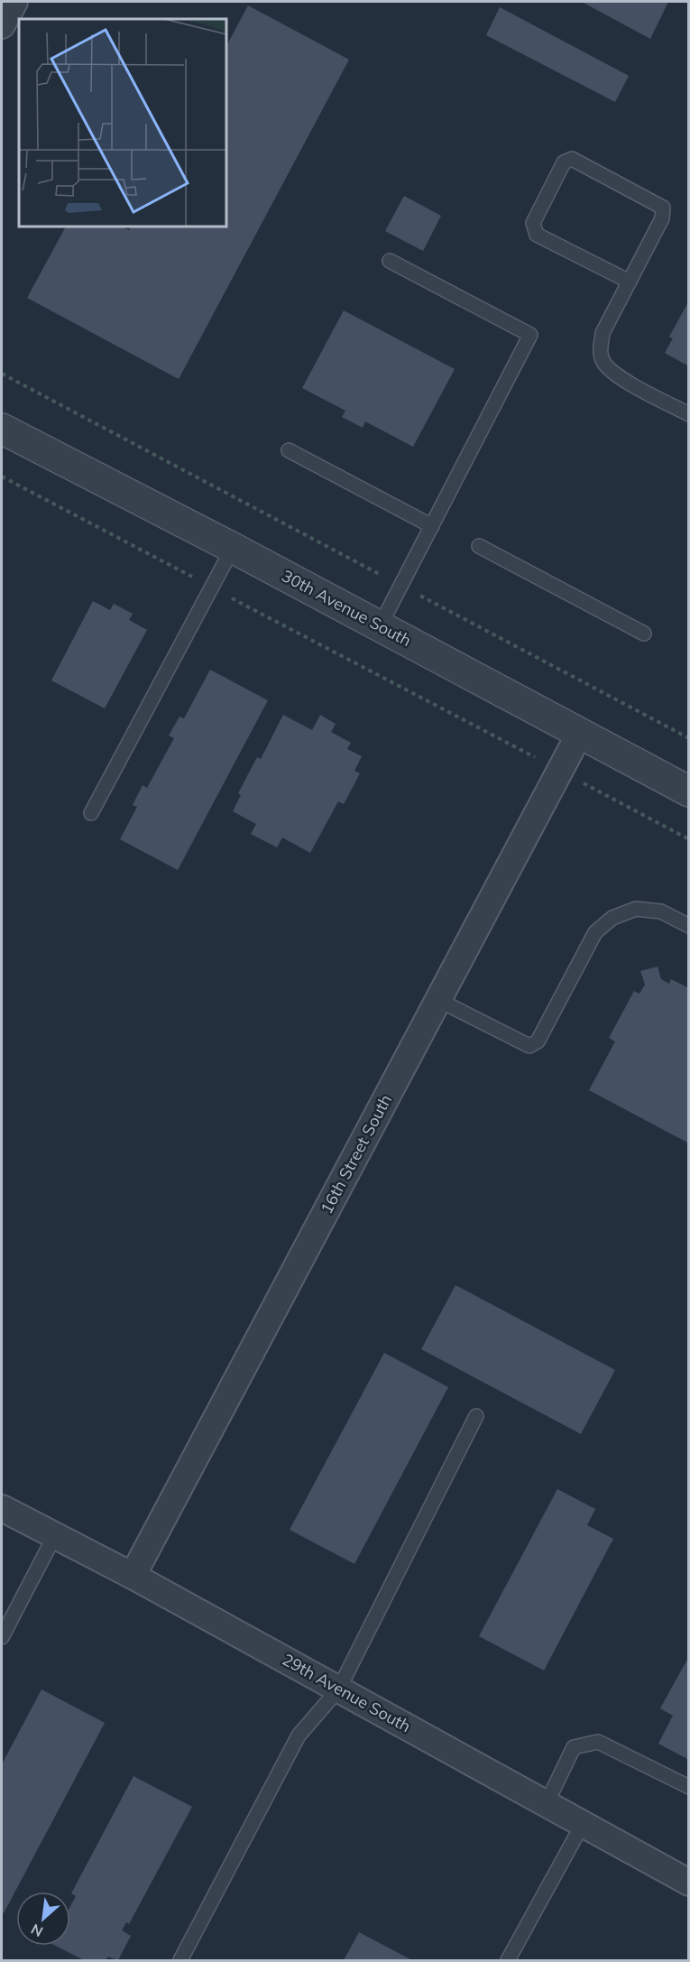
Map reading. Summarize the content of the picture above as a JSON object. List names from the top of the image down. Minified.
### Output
{"streets":{"street":["30th Avenue South","16th Street South","29th Avenue South"]},"crossings":[["30th Avenue South","16th Street South"],["16th Street South","29th Avenue South"]],"north":"bottom left"}
